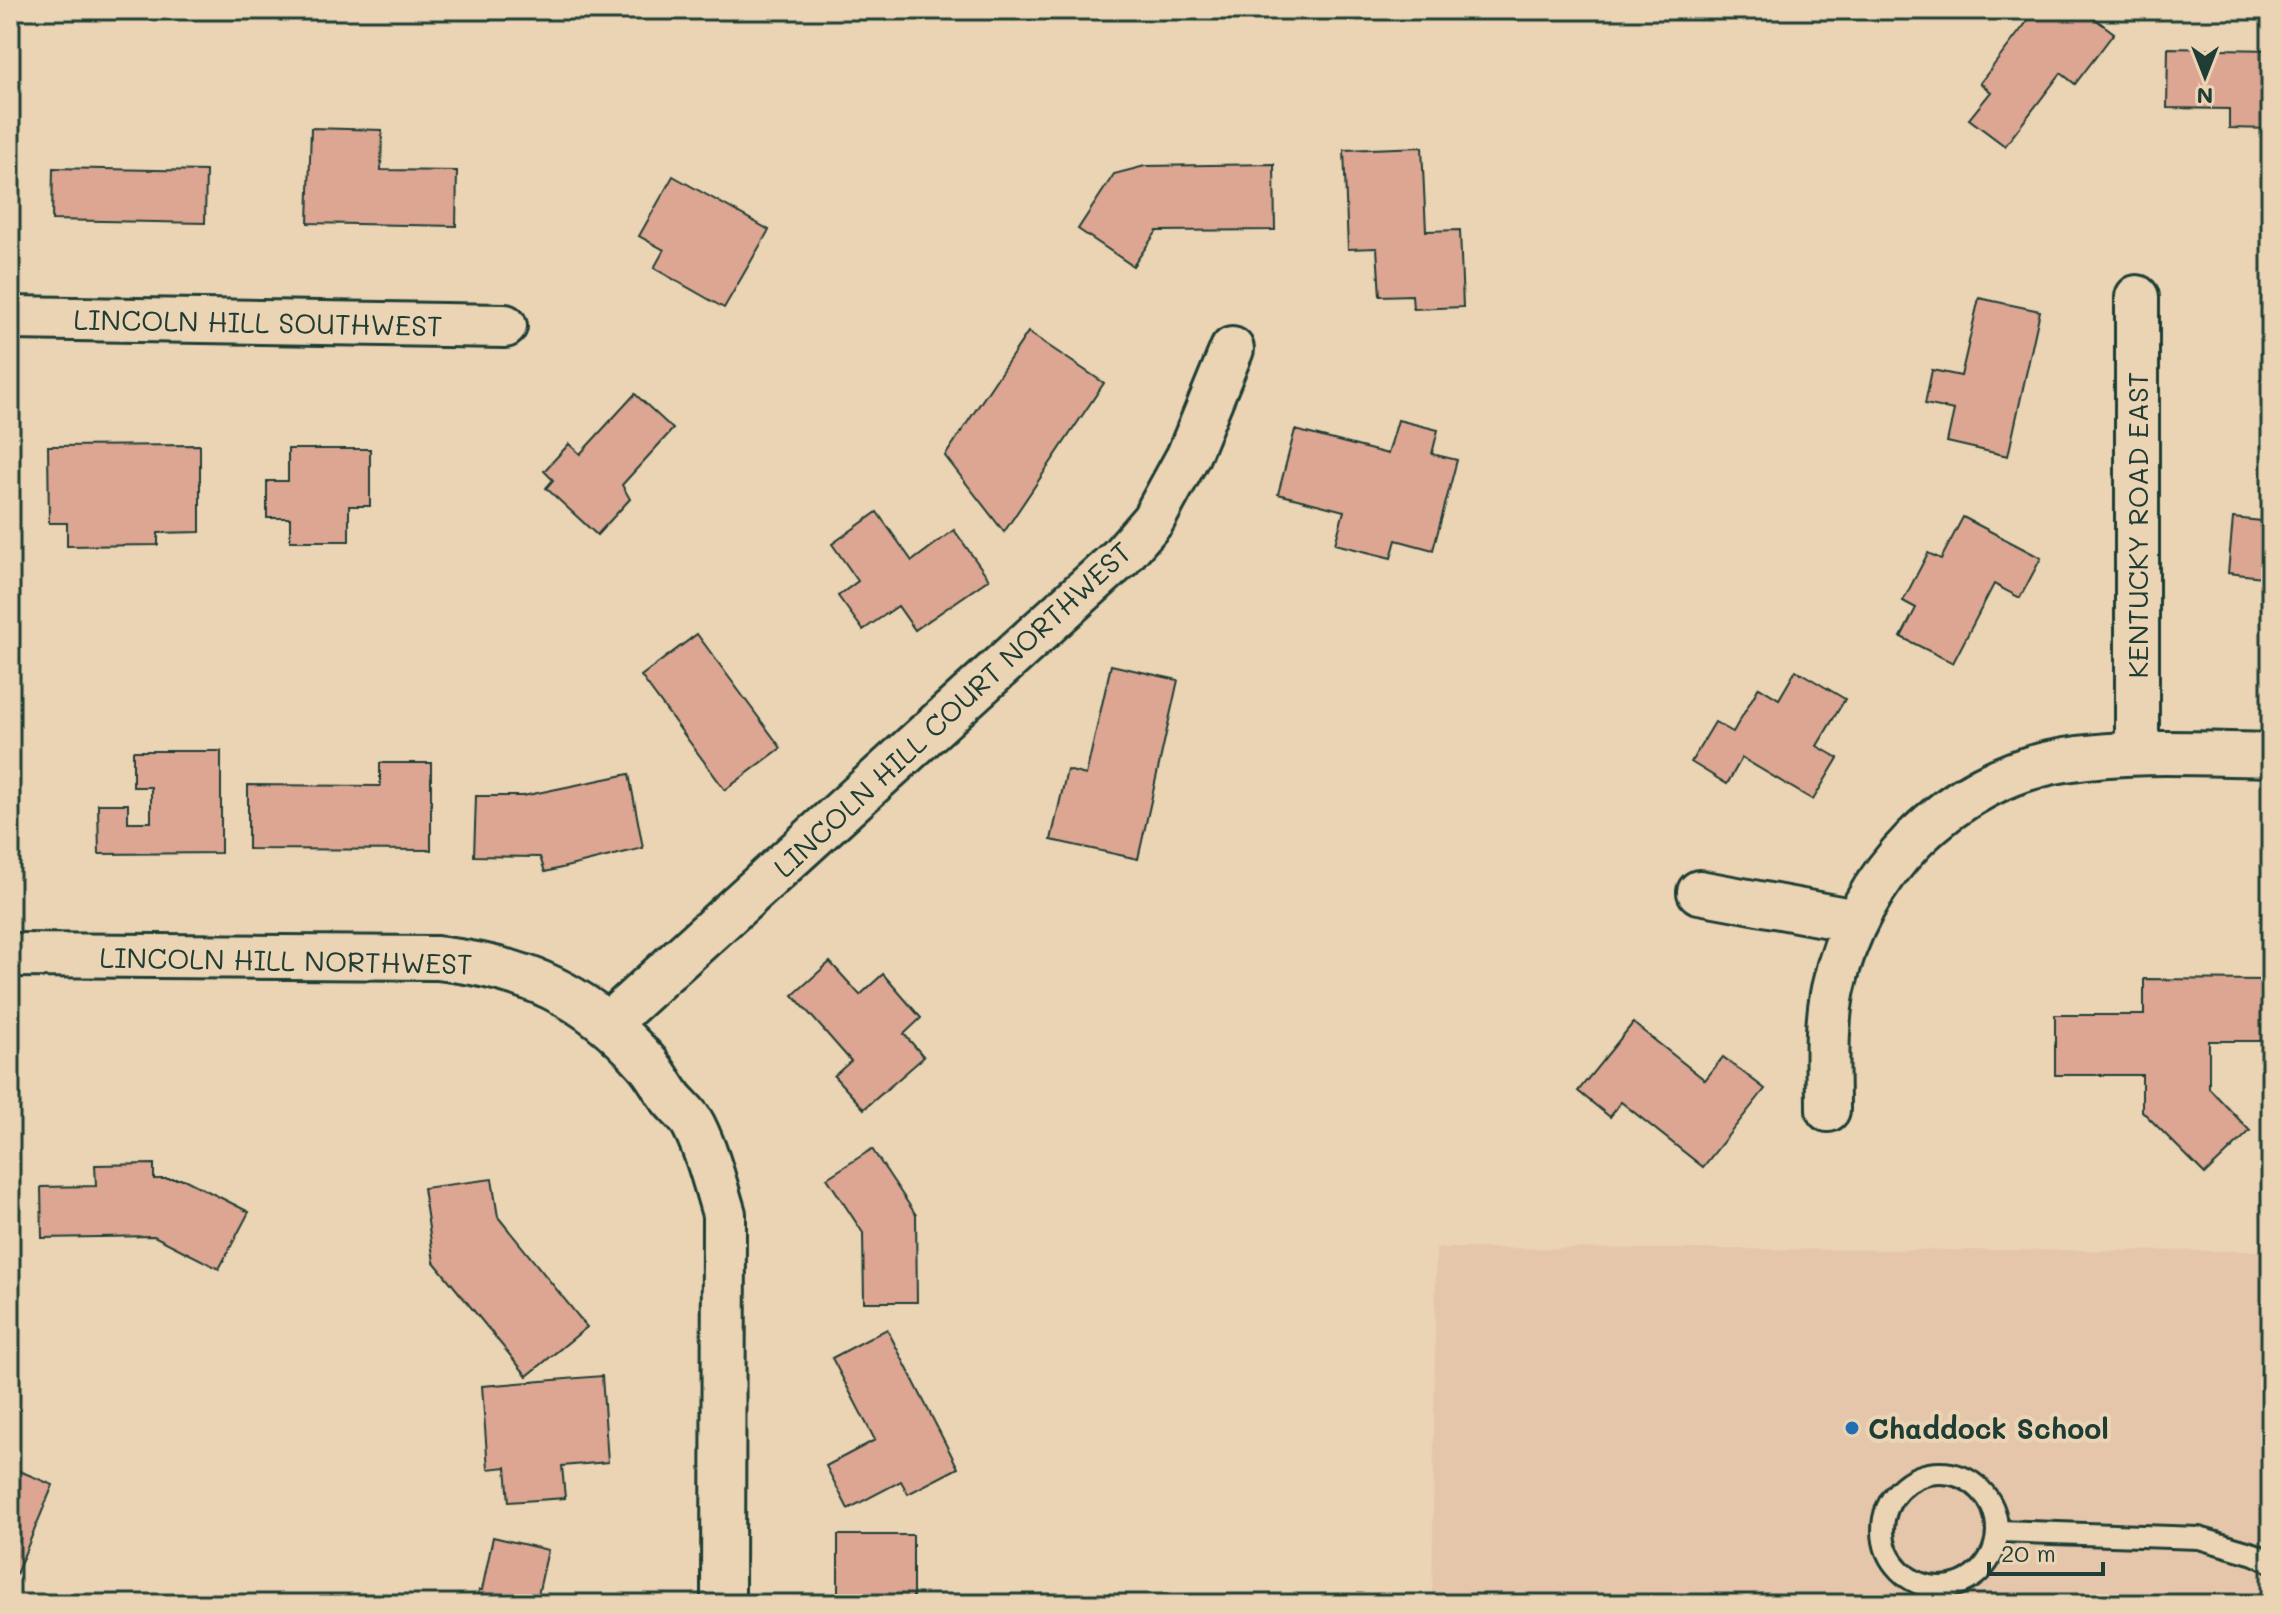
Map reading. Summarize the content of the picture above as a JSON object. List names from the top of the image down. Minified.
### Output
{"streets":{"street":["LINCOLN HILL SOUTHWEST","KENTUCKY ROAD EAST","LINCOLN HILL COURT NORTHWEST","LINCOLN HILL NORTHWEST"]},"crossings":[["LINCOLN HILL COURT NORTHWEST","LINCOLN HILL NORTHWEST"]],"places":["Chaddock School"],"scale_bar":"20 m","north":"bottom"}
